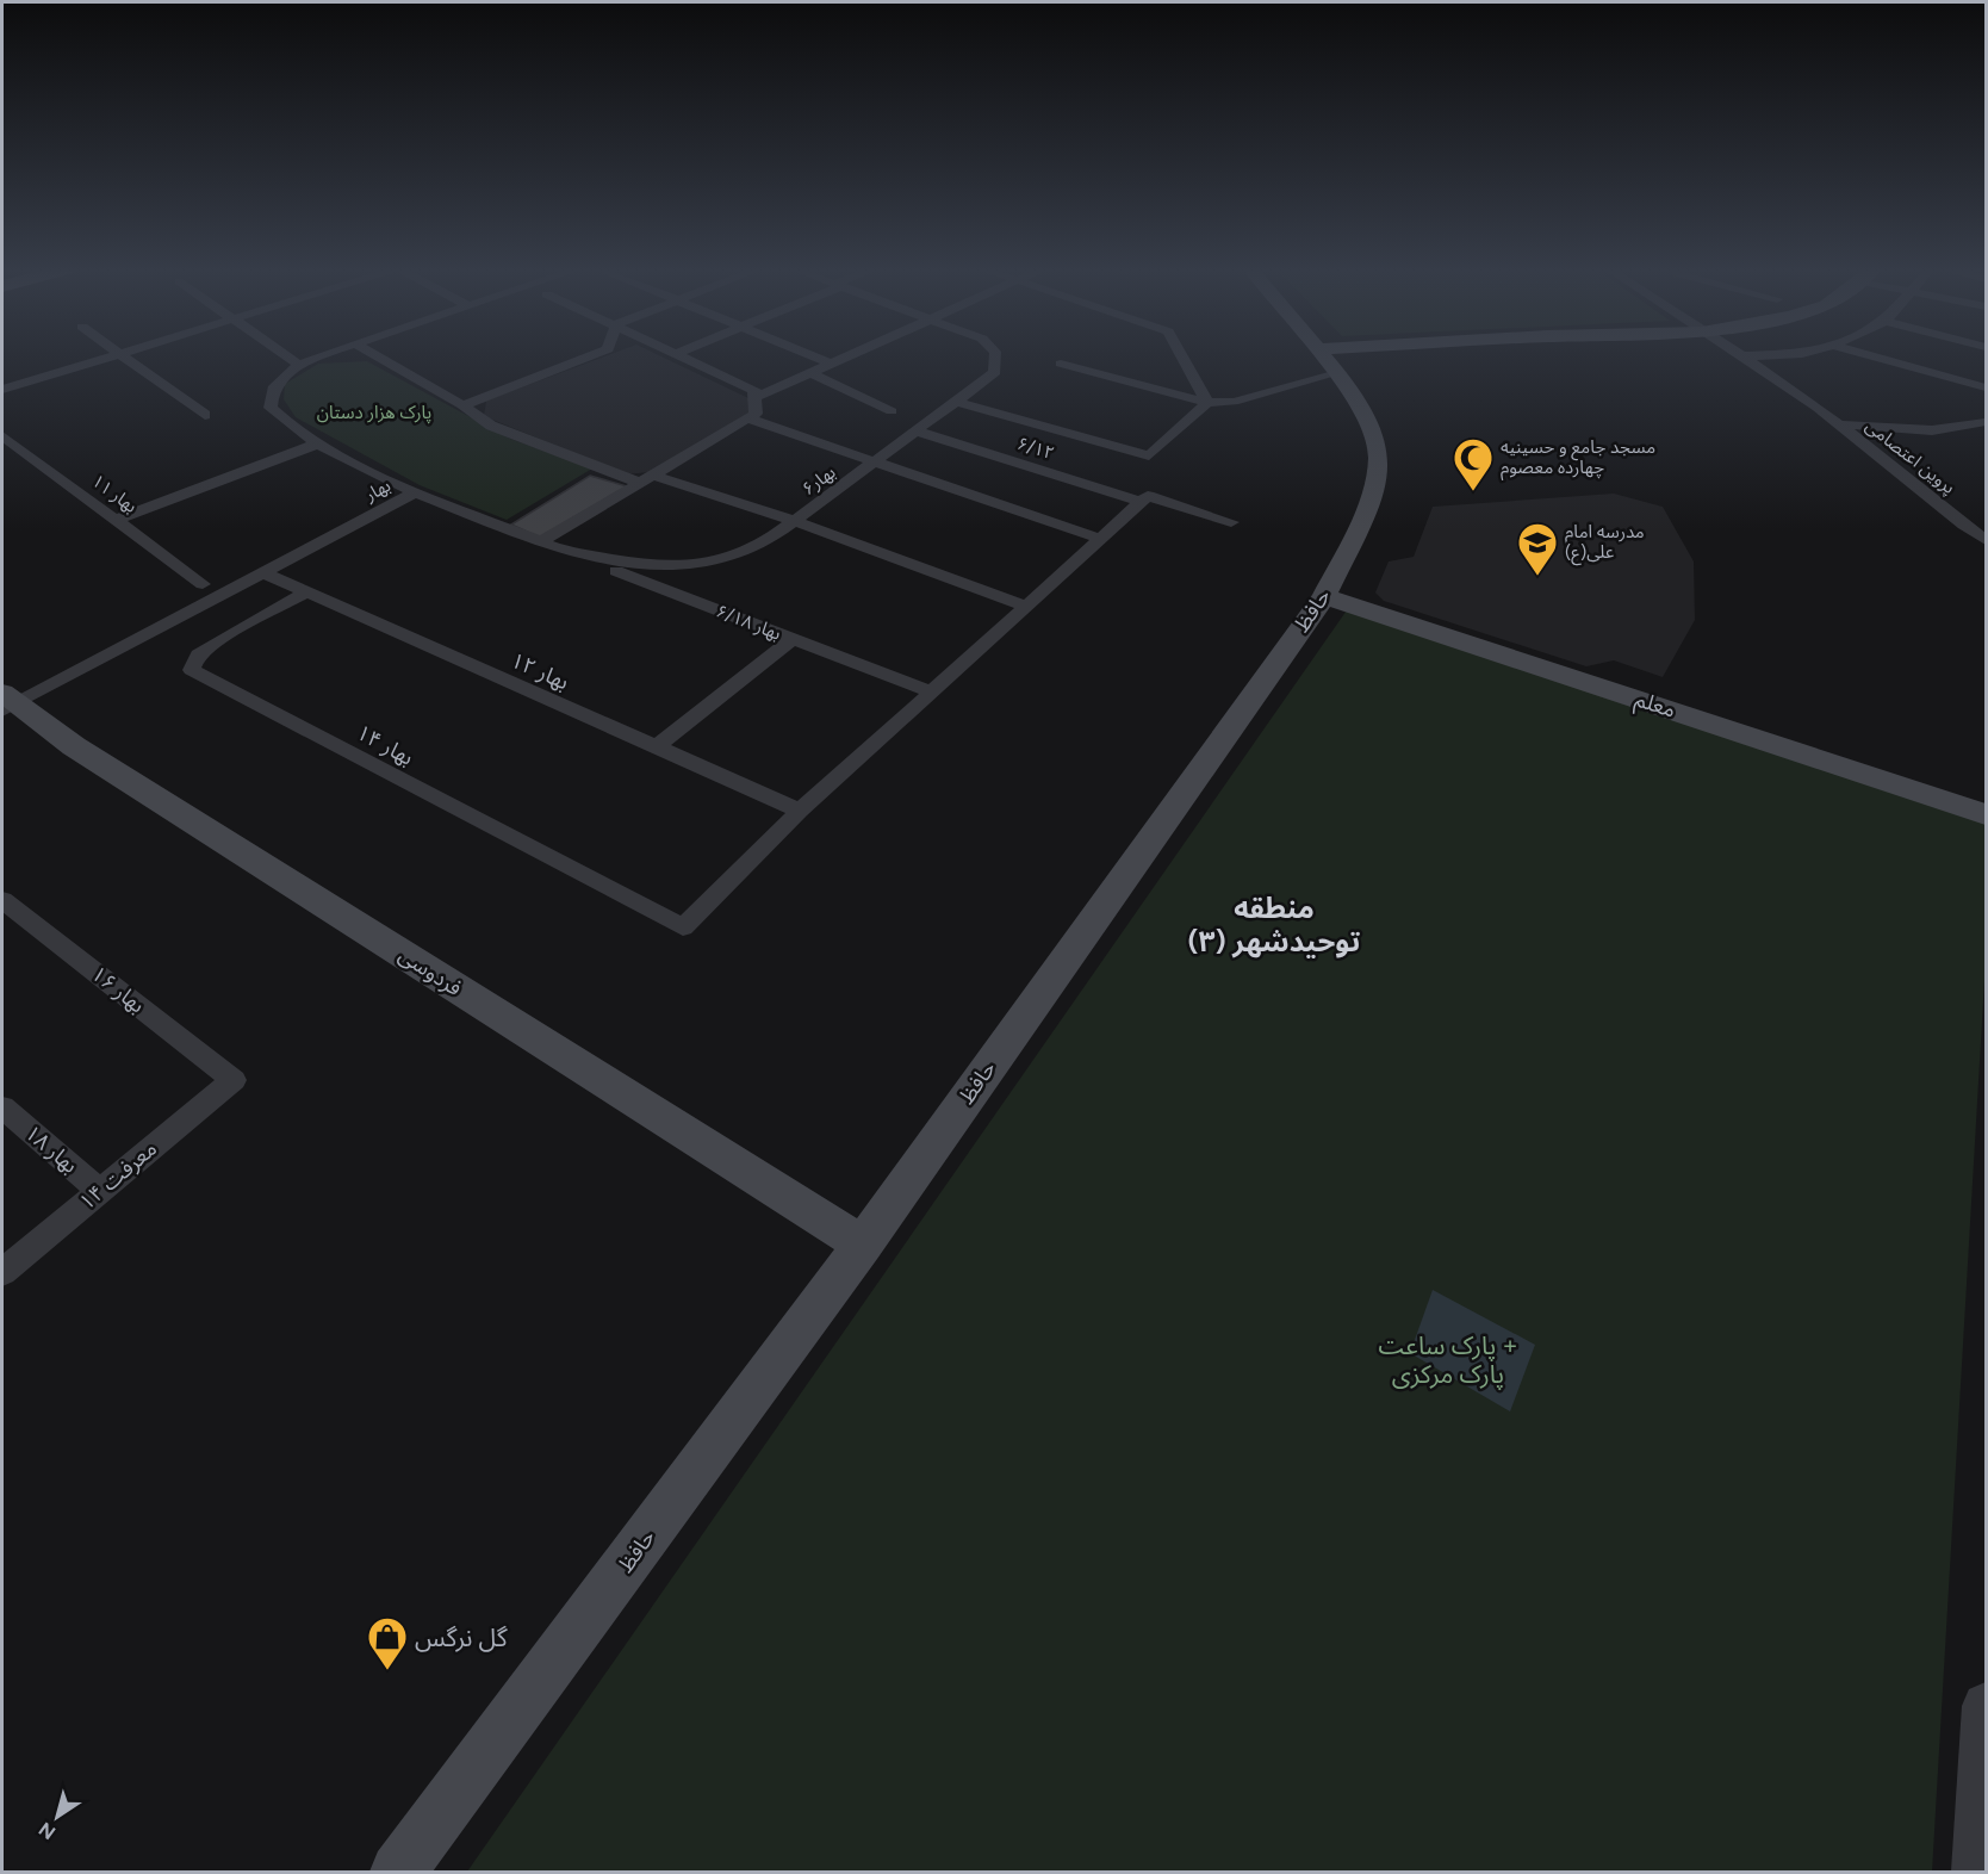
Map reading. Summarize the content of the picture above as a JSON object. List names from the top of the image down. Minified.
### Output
{"streets":{"main road":["حافظ","معلم","فردوسی"],"street":["۶/۱۲","پروین اعتصامی","بهار۶","بهار","بهار ۱۱","بهار ۶/۱۸","بهار ۱۲","بهار ۱۴","بهار ۱۶","بهار ۱۸","معرفت ۱۴"]},"crossings":[["۶/۱۲","بهار۶"],["بهار۶","بهار"],["بهار۶","بهار ۶/۱۸"],["بهار","بهار ۱۲"],["بهار","فردوسی"],["حافظ","معلم"],["حافظ","فردوسی"],["بهار ۱۲","بهار ۱۴"],["بهار ۱۶","معرفت ۱۴"],["بهار ۱۸","معرفت ۱۴"]],"districts":["منطقه توحیدشهر (۳)"],"parks":["پارک هزار دستان","پارک ساعت + پارک مرکزی"],"places":{"mosque":["مسجد جامع و حسینیه چهارده معصوم"],"school or university":["مدرسه امام علی(ع)"],"shop":["گل نرگس"]},"north":"bottom left"}
